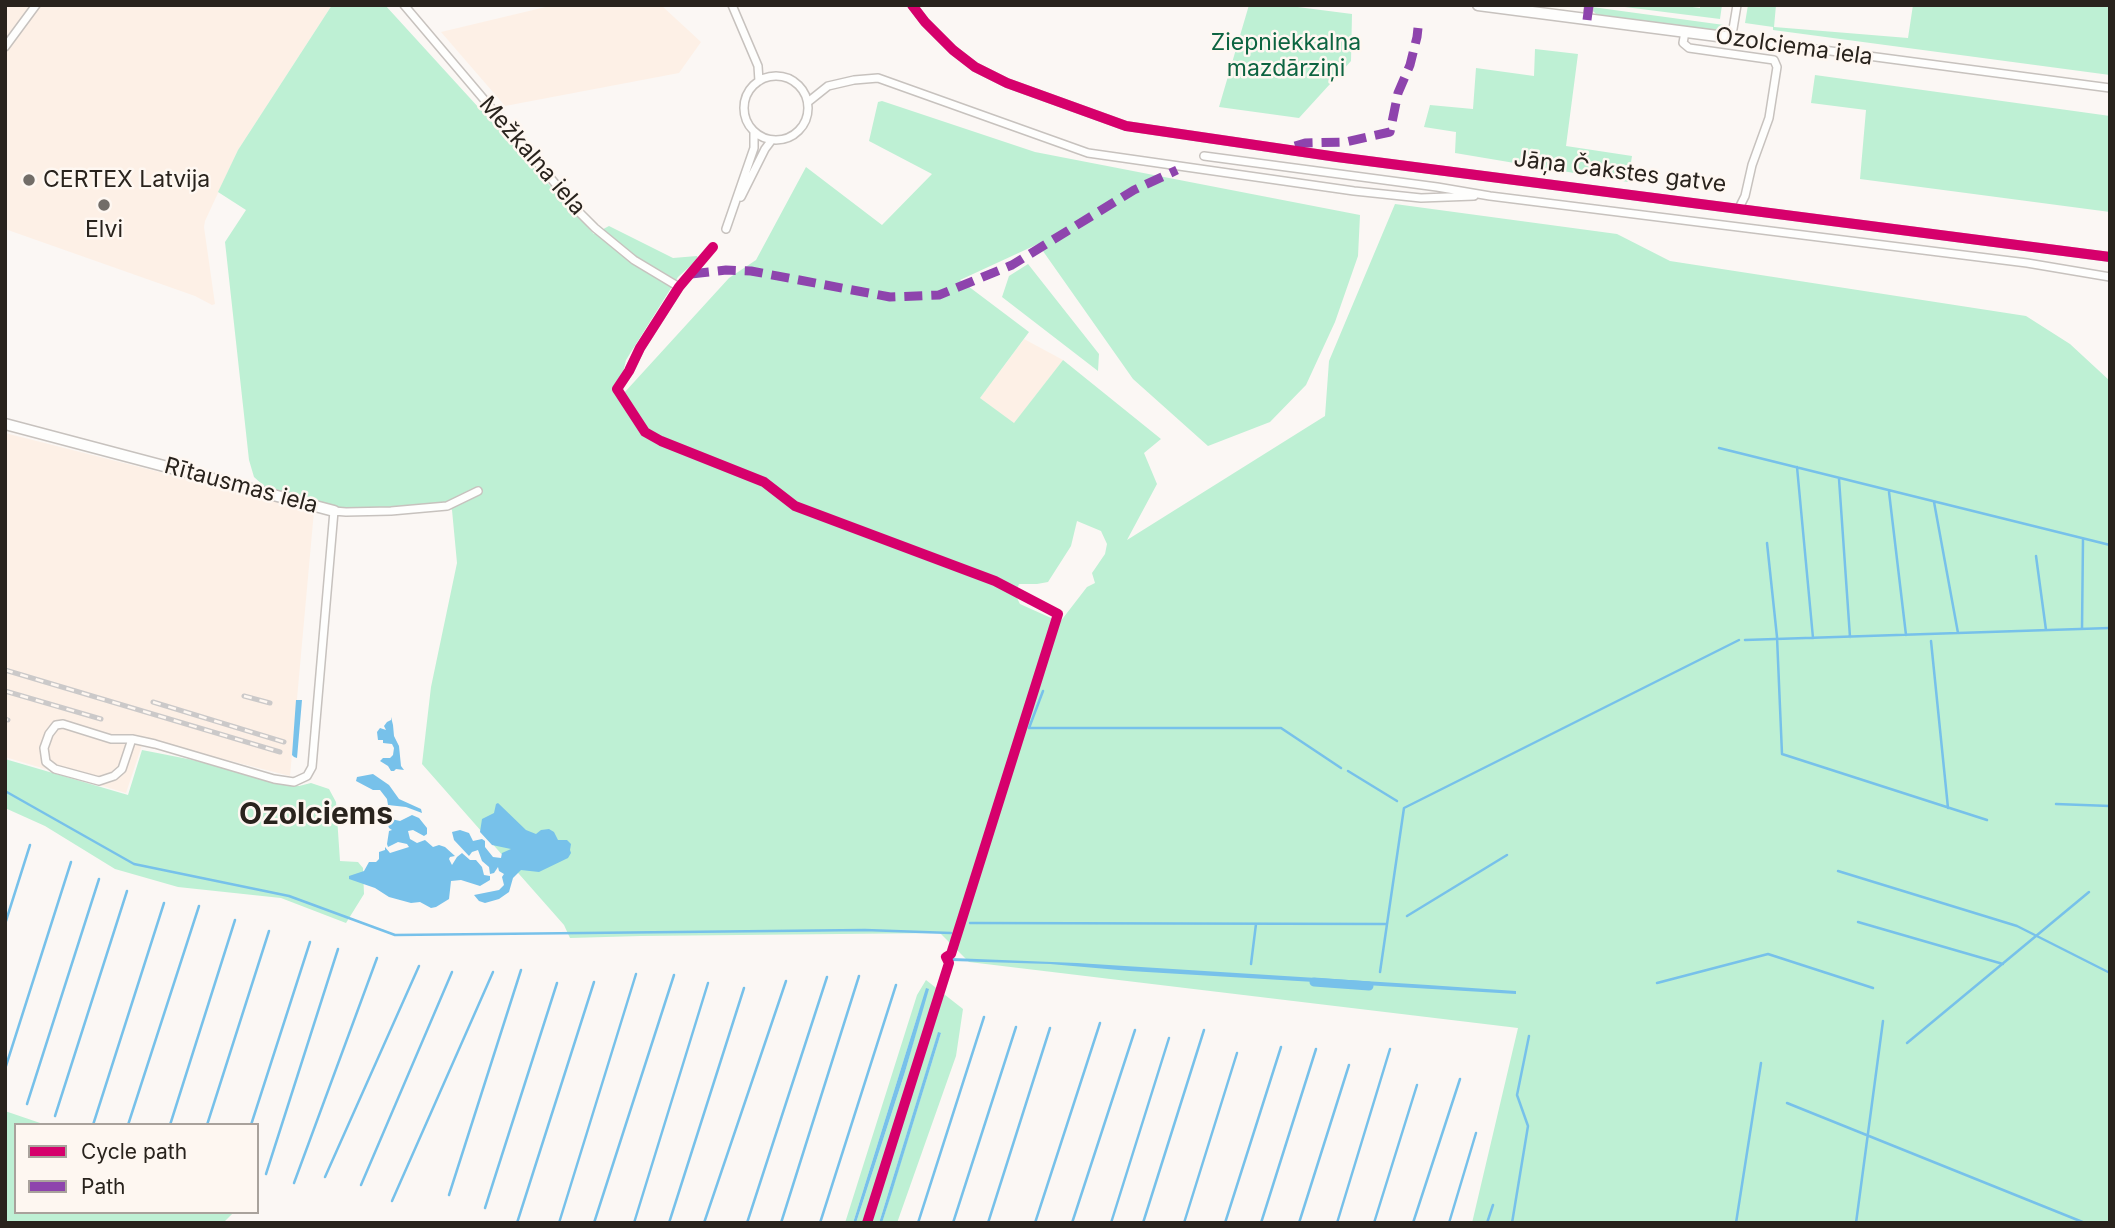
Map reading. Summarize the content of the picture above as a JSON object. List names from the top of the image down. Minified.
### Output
{"streets":{"street":["Ozolciema iela","Mežkalna iela","Jāņa Čakstes gatve","Rītausmas iela"]},"districts":["Ozolciems"],"parks":["Ziepniekkalna mazdārziņi"],"places":["CERTEX Latvija","Elvi"],"legend":["Cycle path","Path"]}
